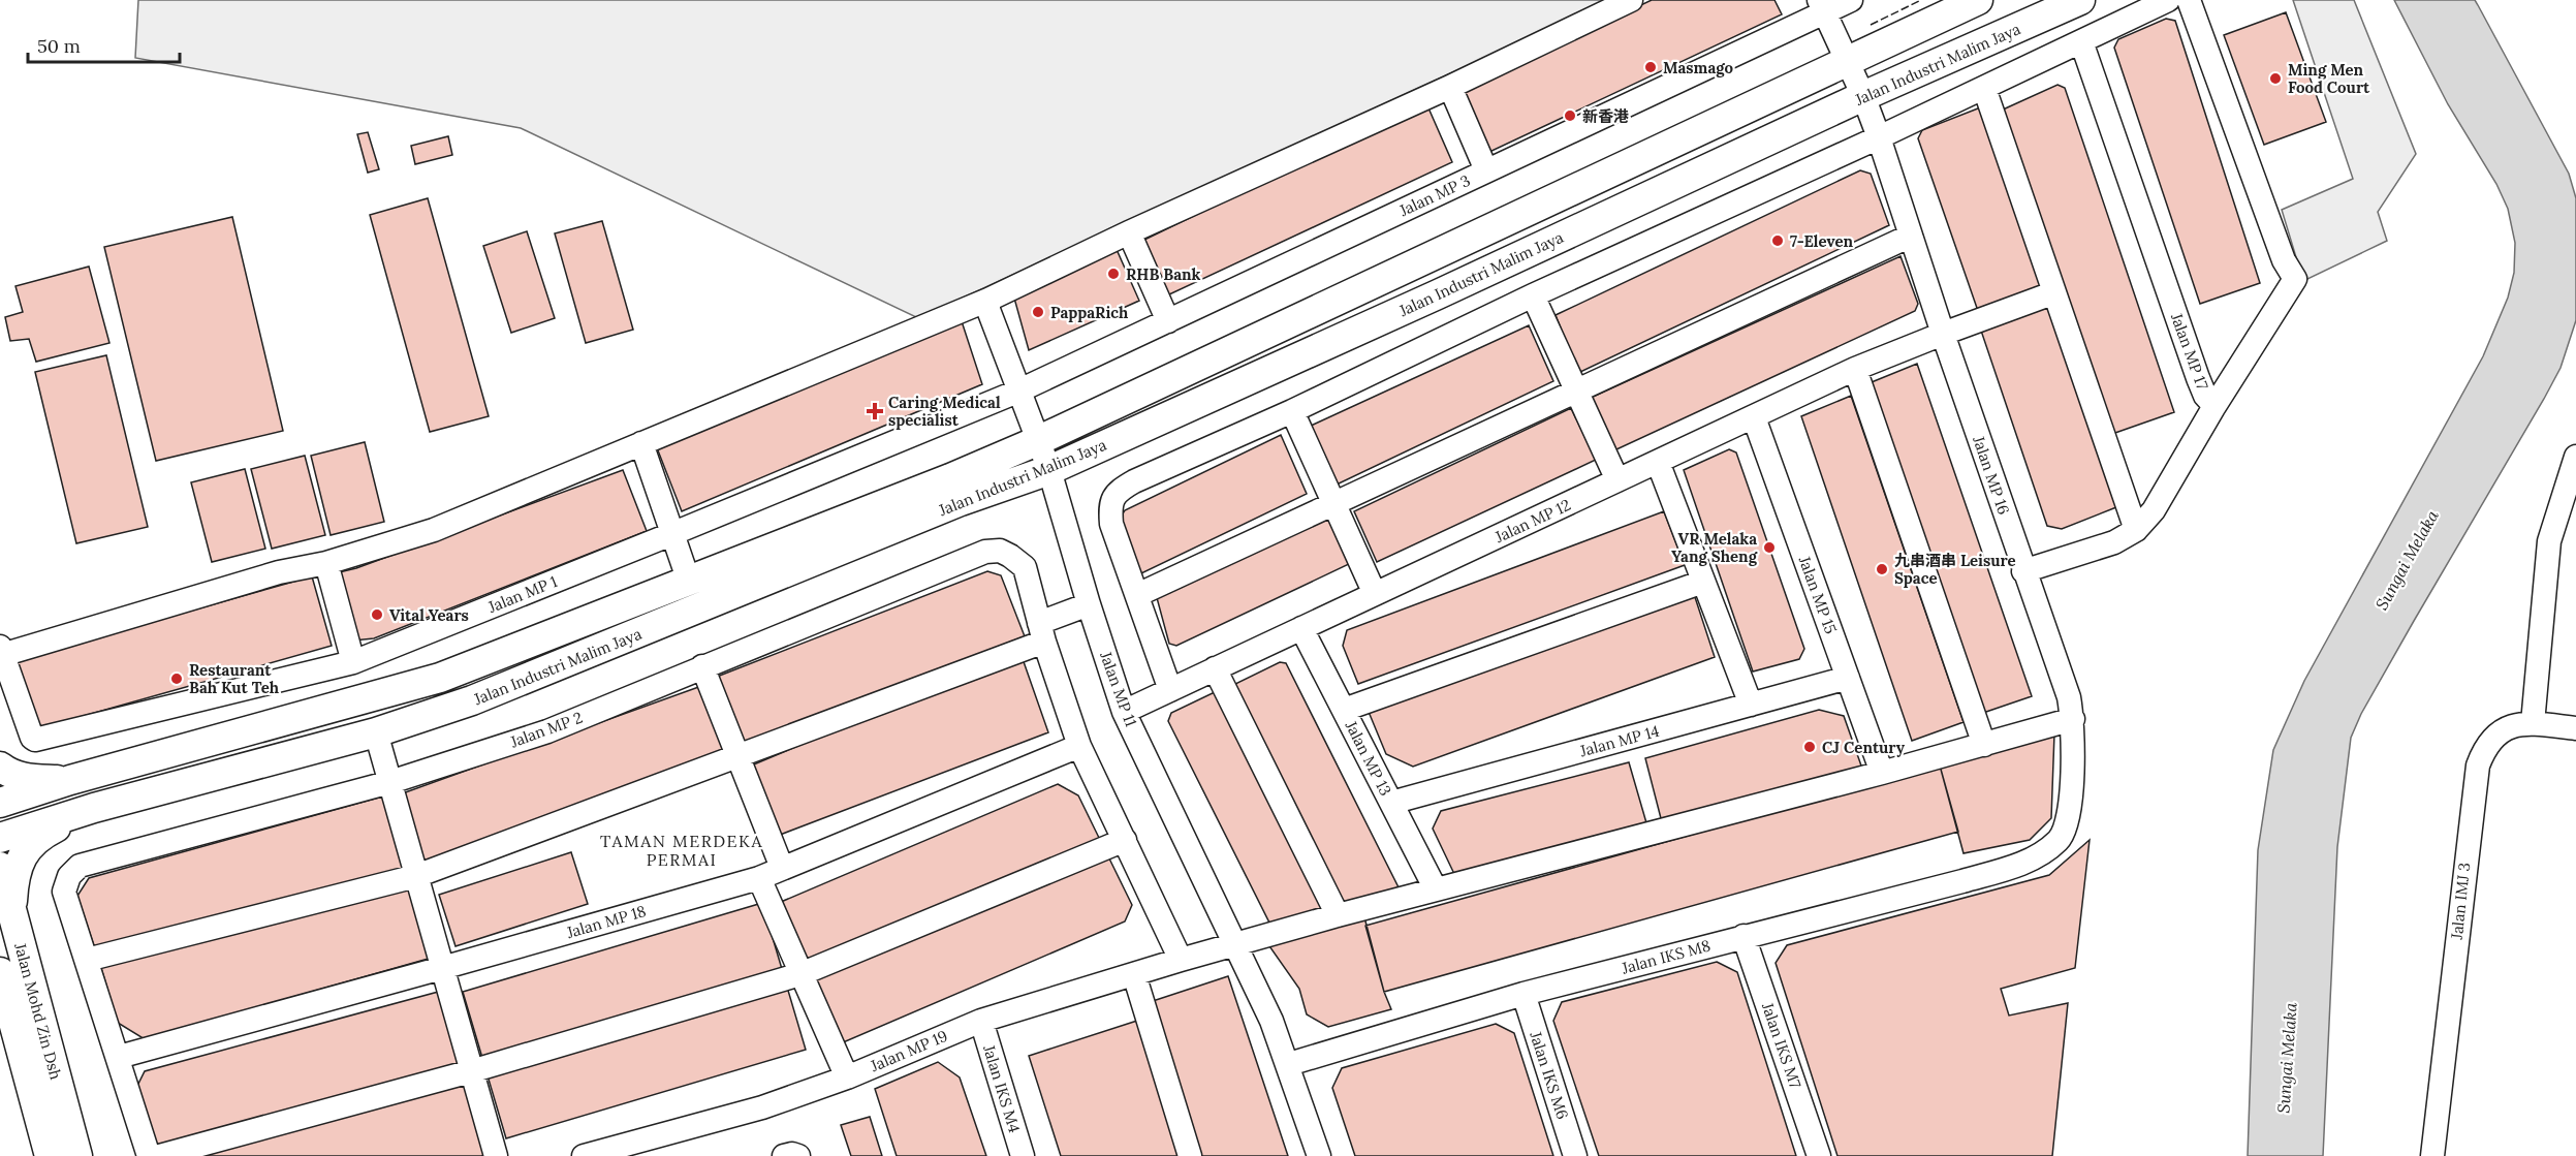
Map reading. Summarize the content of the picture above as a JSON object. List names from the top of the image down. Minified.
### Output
{"streets":{"main road":["Jalan Industri Malim Jaya","Jalan Mohd Zin Dsh"],"street":["Jalan MP 3","Jalan MP 17","Jalan MP 16","Jalan MP 12","Jalan MP 1","Jalan MP 15","Jalan MP 11","Jalan MP 2","Jalan MP 14","Jalan MP 13","Jalan IMJ 3","Jalan MP 18","Jalan IKS M8","Jalan IKS M7","Jalan MP 19","Jalan IKS M6","Jalan IKS M4"]},"crossings":[["Jalan Industri Malim Jaya","Jalan MP 16"],["Jalan Industri Malim Jaya","Jalan MP 11"],["Jalan MP 3","Jalan MP 16"],["Jalan MP 3","Jalan MP 1"],["Jalan MP 3","Jalan MP 11"],["Jalan MP 17","Jalan MP 16"],["Jalan MP 16","Jalan MP 12"],["Jalan MP 16","Jalan IKS M8"],["Jalan MP 16","Jalan MP 19"],["Jalan MP 12","Jalan MP 15"],["Jalan MP 12","Jalan MP 11"],["Jalan MP 12","Jalan MP 13"],["Jalan MP 1","Jalan MP 11"],["Jalan MP 15","Jalan MP 14"],["Jalan MP 15","Jalan MP 19"],["Jalan MP 11","Jalan IKS M8"],["Jalan MP 11","Jalan MP 19"],["Jalan MP 14","Jalan MP 13"],["Jalan MP 13","Jalan MP 19"],["Jalan IKS M8","Jalan IKS M7"],["Jalan IKS M8","Jalan IKS M6"],["Jalan MP 19","Jalan IKS M4"]],"districts":["TAMAN MERDEKA PERMAI"],"water":["Sungai Melaka"],"places":{"other":["Masmago","Ming Men Food Court","新香港","7-Eleven","RHB Bank","PappaRich","VR Melaka Yang Sheng","九串酒串 Leisure Space","Vital Years","Restaurant Bah Kut Teh","CJ Century"],"health":["Caring Medical specialist"]},"scale_bar":"50 m"}
